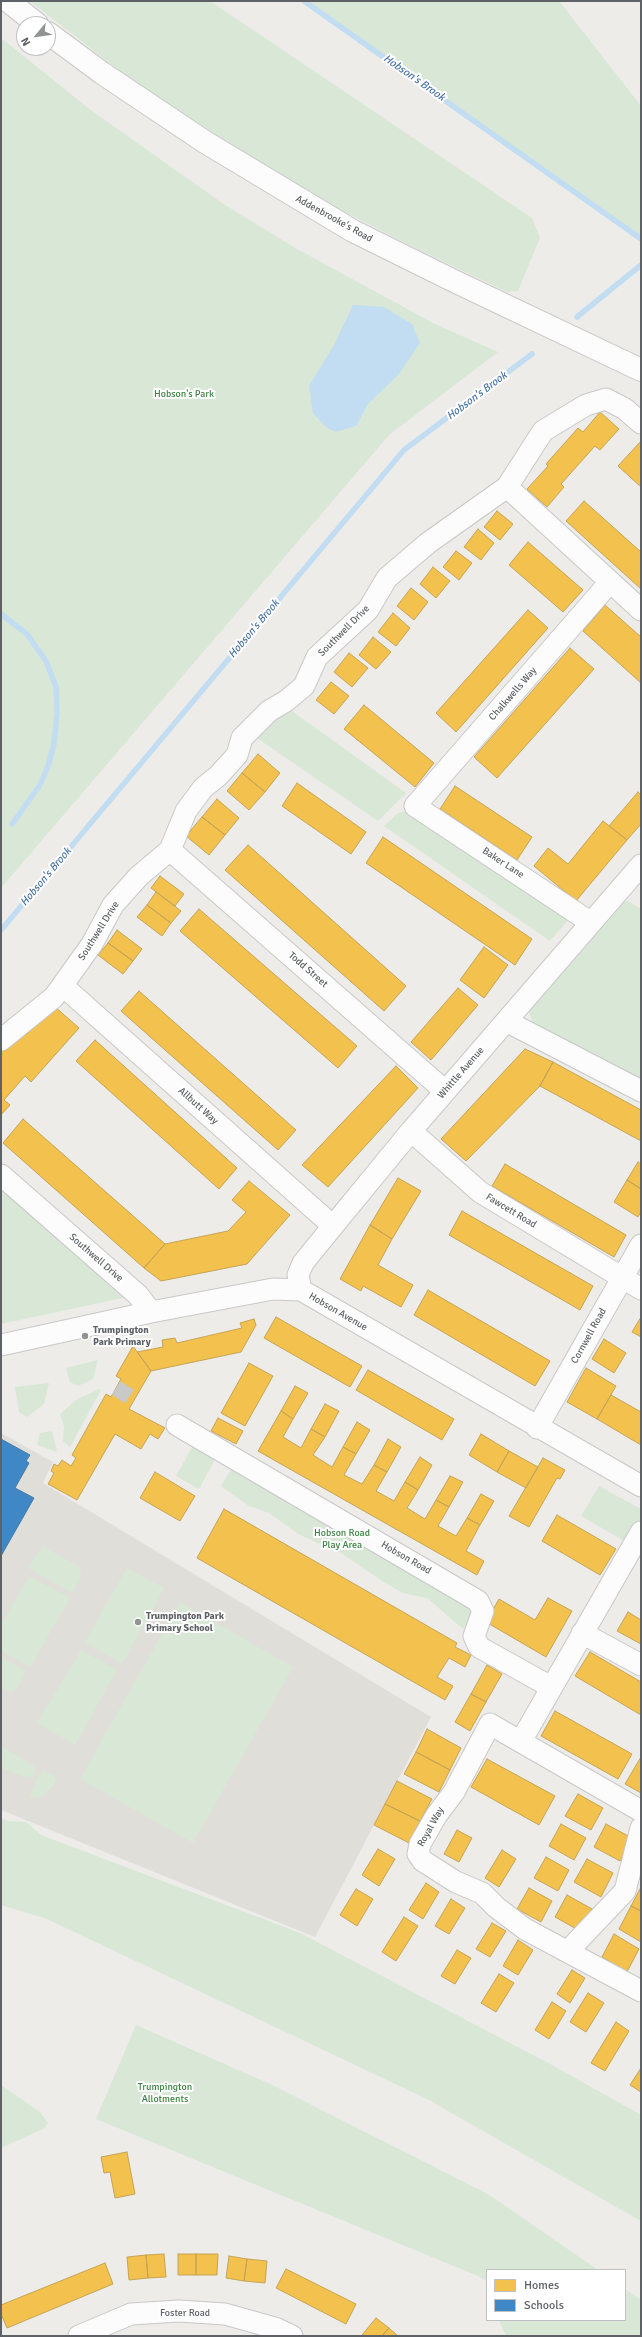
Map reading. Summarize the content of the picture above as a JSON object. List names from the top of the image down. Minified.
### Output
{"streets":{"street":["Addenbrooke's Road","Southwell Drive","Chalkwells Way","Baker Lane","Todd Street","Whittle Avenue","Allbutt Way","Fawcett Road","Hobson Avenue","Cornwell Road","Hobson Road","Royal Way","Foster Road"]},"crossings":[["Southwell Drive","Todd Street"],["Southwell Drive","Allbutt Way"],["Southwell Drive","Hobson Avenue"],["Chalkwells Way","Baker Lane"],["Baker Lane","Whittle Avenue"],["Todd Street","Whittle Avenue"],["Whittle Avenue","Allbutt Way"],["Whittle Avenue","Fawcett Road"],["Whittle Avenue","Hobson Avenue"],["Fawcett Road","Cornwell Road"],["Hobson Avenue","Cornwell Road"]],"water":["Hobson's Brook"],"parks":["Hobson's Park","Hobson Road Play Area","Trumpington Allotments"],"places":["Trumpington Park Primary","Trumpington Park Primary School"],"legend":["Homes","Schools"],"north":"bottom left"}
